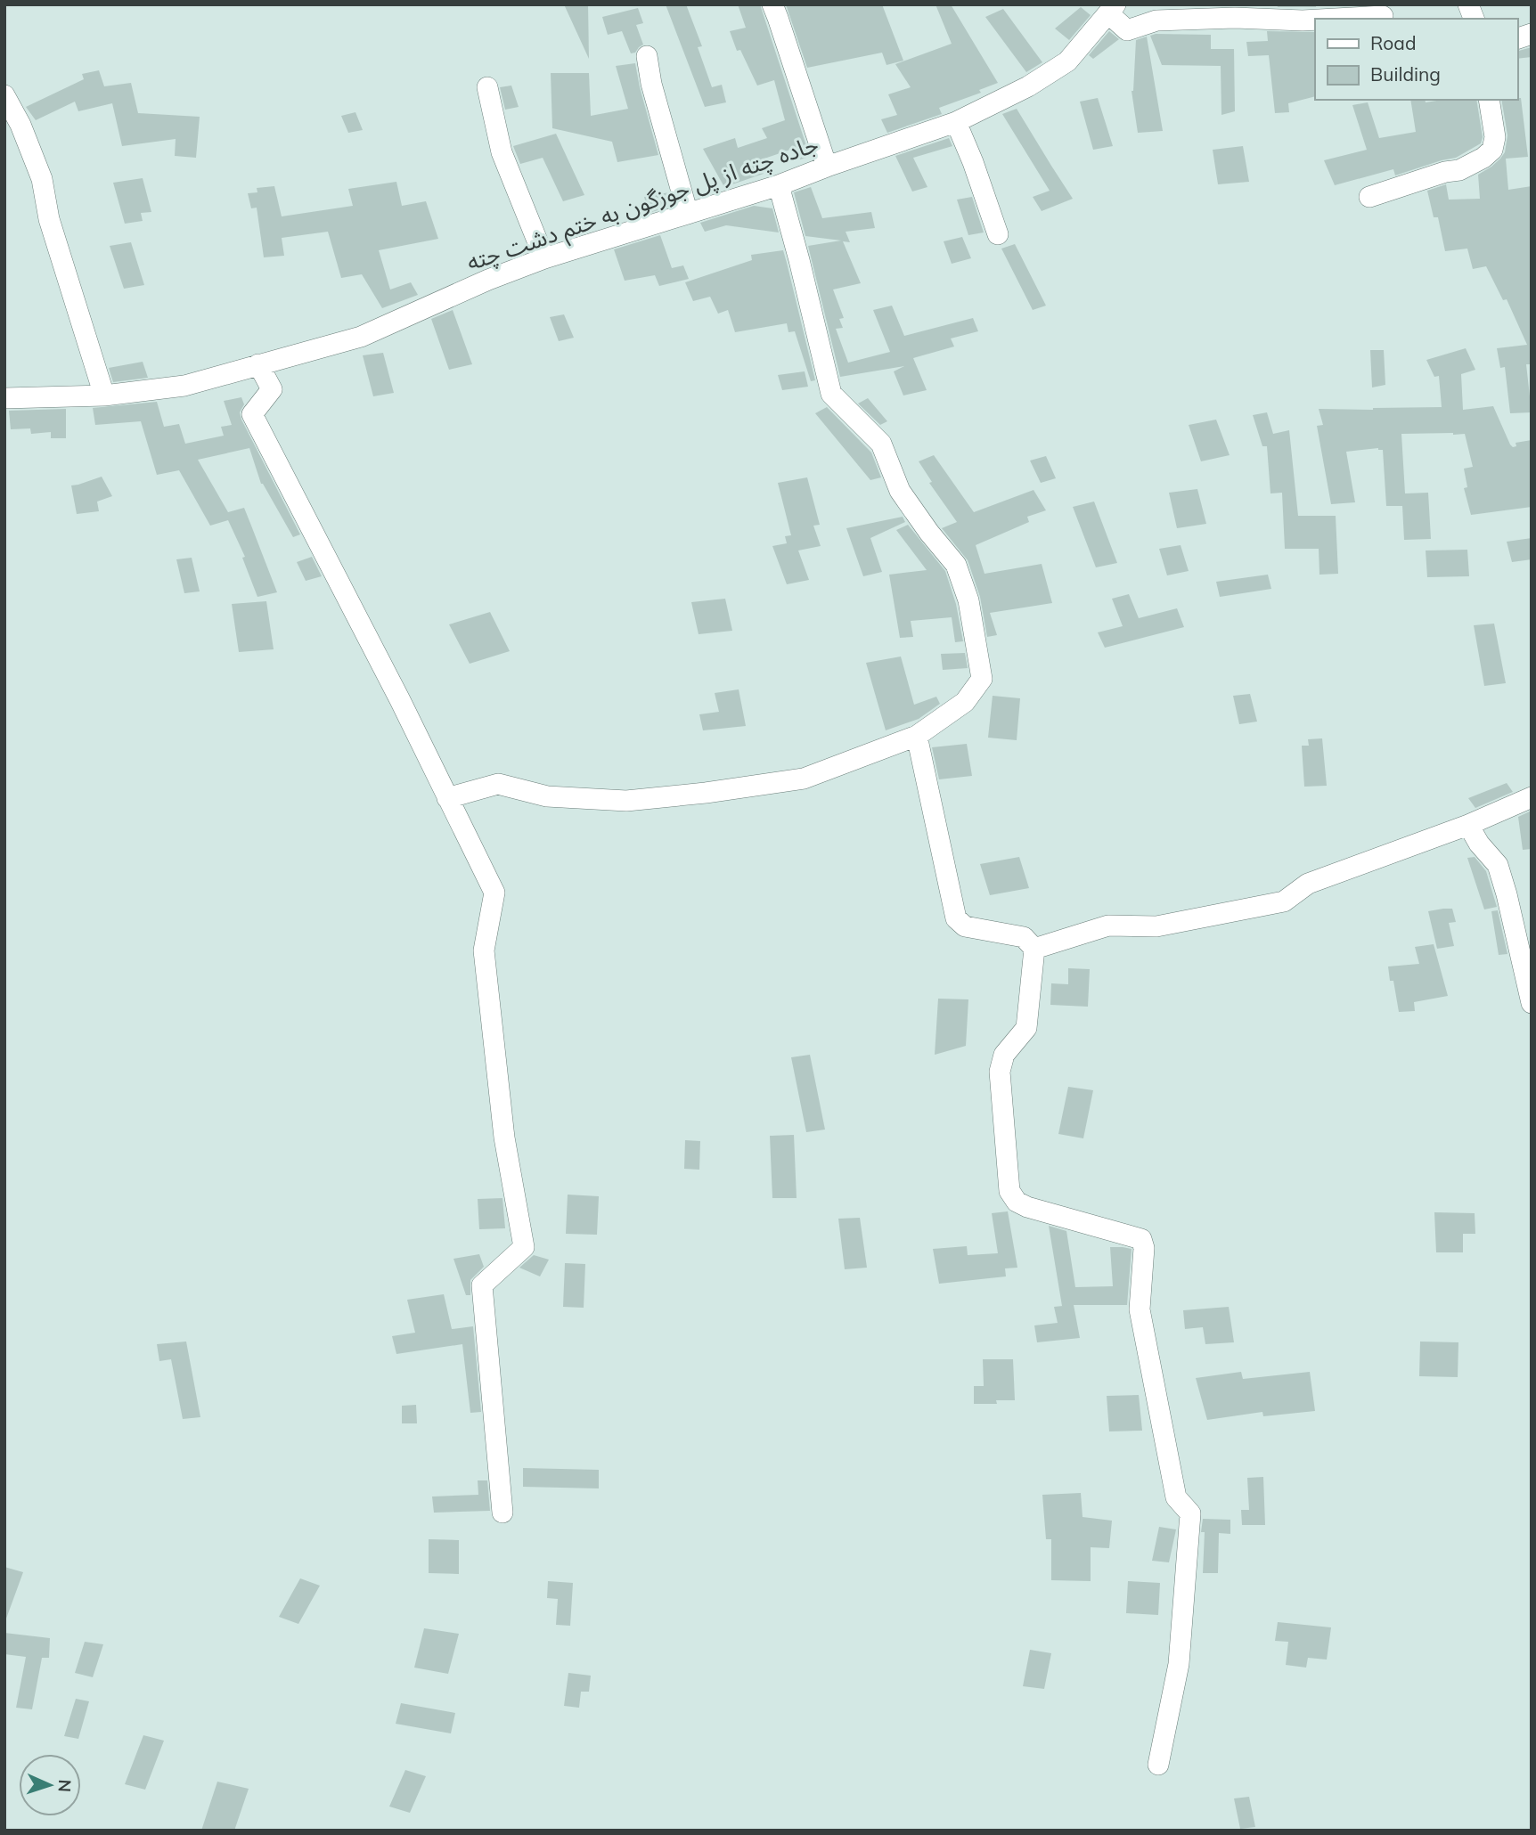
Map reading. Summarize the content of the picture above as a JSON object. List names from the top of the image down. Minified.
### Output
{"streets":{"street":["جاده چته از پل جوزگون به ختم دشت چته"]},"legend":["Road","Building"],"north":"right"}
